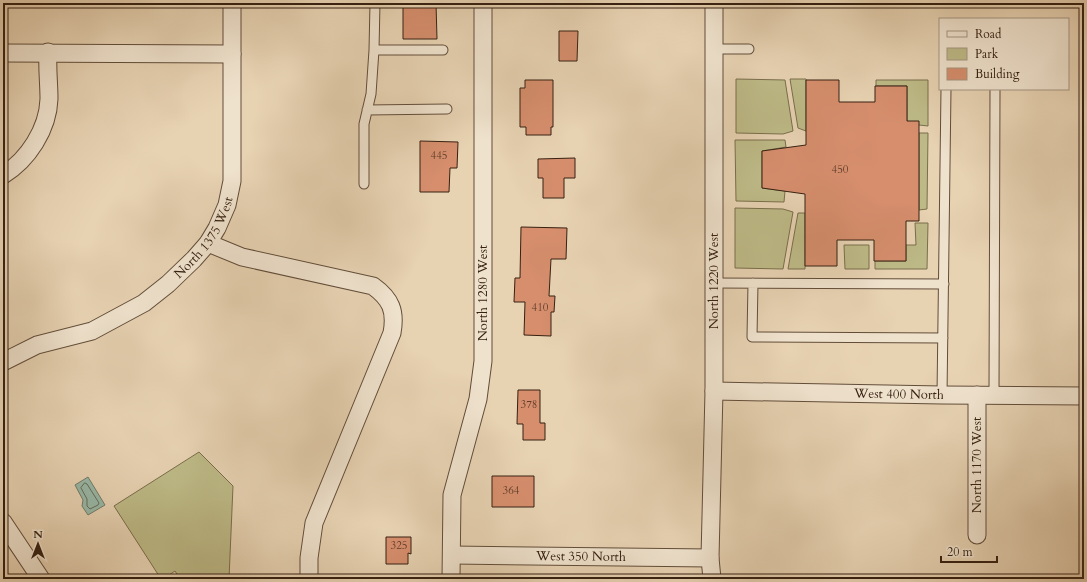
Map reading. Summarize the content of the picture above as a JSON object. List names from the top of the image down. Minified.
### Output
{"streets":{"street":["North 1375 West","North 1220 West","North 1280 West","West 400 North","North 1170 West","West 350 North"]},"crossings":[["North 1220 West","West 400 North"],["North 1220 West","West 350 North"],["North 1280 West","West 350 North"],["West 400 North","North 1170 West"]],"house_numbers":["445","450","410","378","364","325"],"legend":["Road","Park","Building"],"scale_bar":"20 m","north":"top"}
